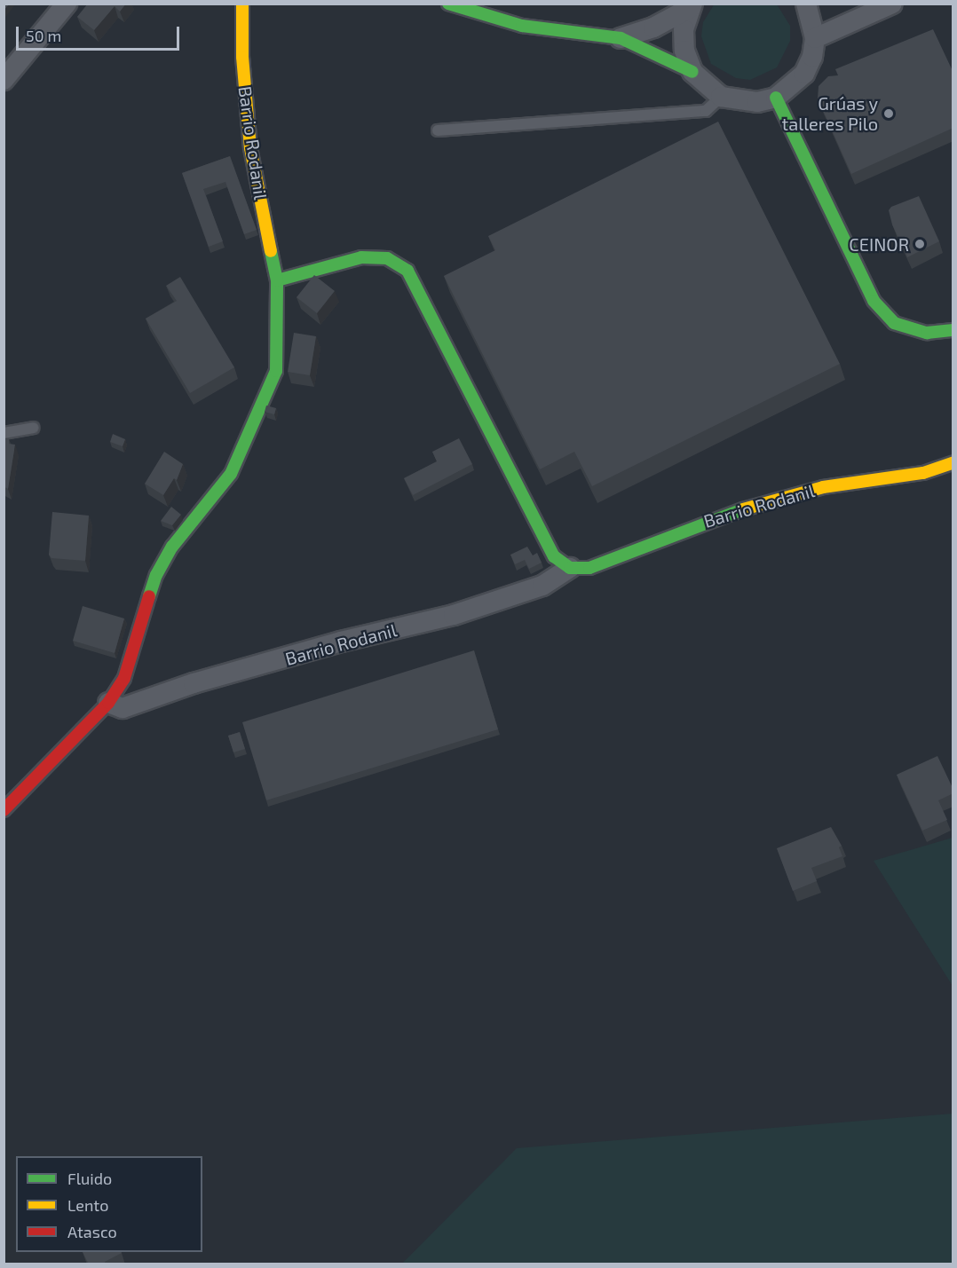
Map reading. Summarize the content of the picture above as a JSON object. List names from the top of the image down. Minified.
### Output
{"streets":{"street":["Barrio Rodanil"]},"places":["Grúas y talleres Pilo","CEINOR"],"legend":["Fluido","Lento","Atasco"],"scale_bar":"50 m"}
